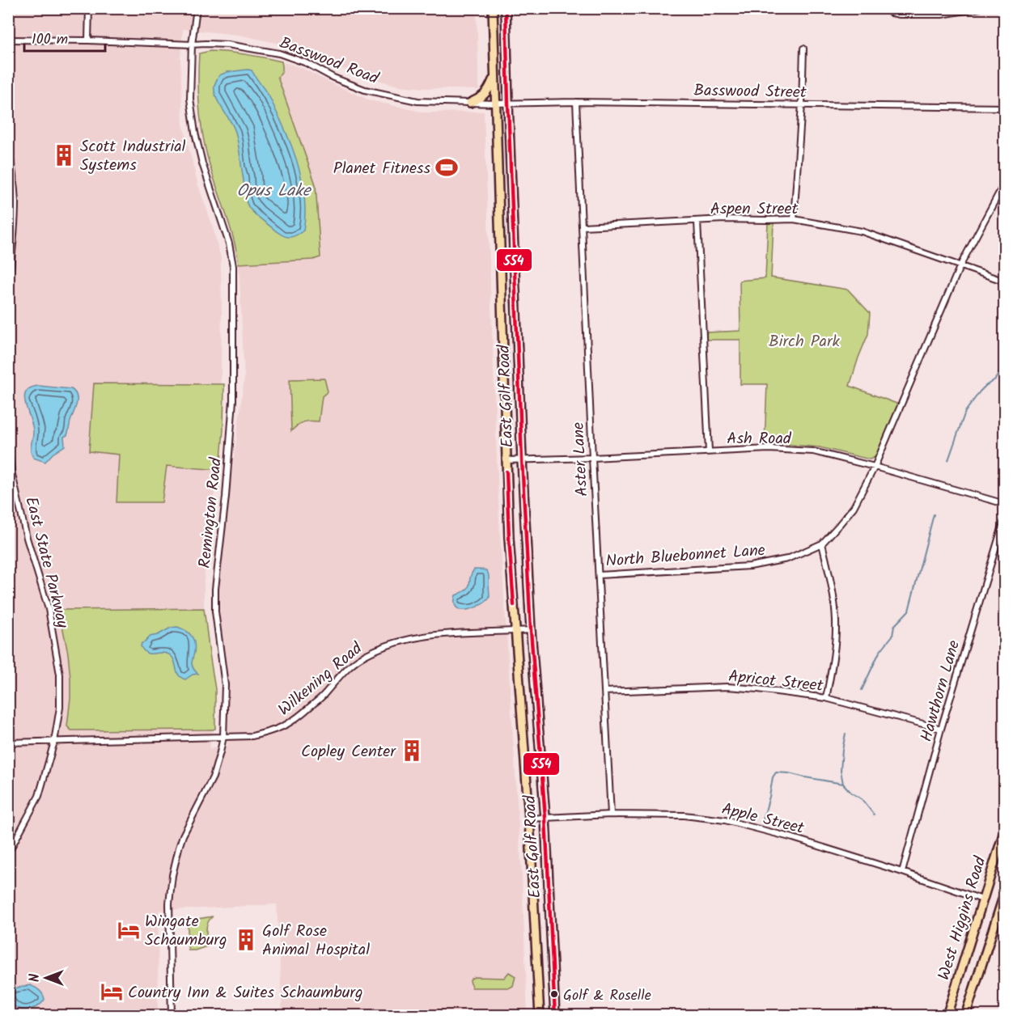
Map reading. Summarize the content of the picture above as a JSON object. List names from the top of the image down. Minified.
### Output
{"streets":{"main road":["East Golf Road","West Higgins Road"],"street":["Basswood Road","Basswood Street","Aspen Street","Ash Road","Aster Lane","Remington Road","North Bluebonnet Lane","East State Parkway","Wilkening Road","Apricot Street","Hawthorn Lane","Apple Street"]},"crossings":[["Basswood Road","Basswood Street"],["Basswood Road","East Golf Road"],["Basswood Road","Remington Road"],["Basswood Street","East Golf Road"],["Basswood Street","Aster Lane"],["Aspen Street","Aster Lane"],["Aspen Street","North Bluebonnet Lane"],["East Golf Road","Ash Road"],["East Golf Road","Wilkening Road"],["East Golf Road","Apple Street"],["Ash Road","Aster Lane"],["Ash Road","North Bluebonnet Lane"],["Aster Lane","North Bluebonnet Lane"],["Aster Lane","Apricot Street"],["Aster Lane","Apple Street"],["Remington Road","Wilkening Road"],["East State Parkway","Wilkening Road"],["Apricot Street","Hawthorn Lane"],["Hawthorn Lane","Apple Street"],["Apple Street","West Higgins Road"]],"water":["Opus Lake"],"parks":["Birch Park"],"places":{"building":["Scott Industrial Systems","Copley Center","Golf Rose Animal Hospital"],"sports":["Planet Fitness"],"hotel":["Wingate Schaumburg","Country Inn & Suites Schaumburg"],"other":["Golf & Roselle"]},"lines":["transit line 554"],"scale_bar":"100 m","north":"left"}
